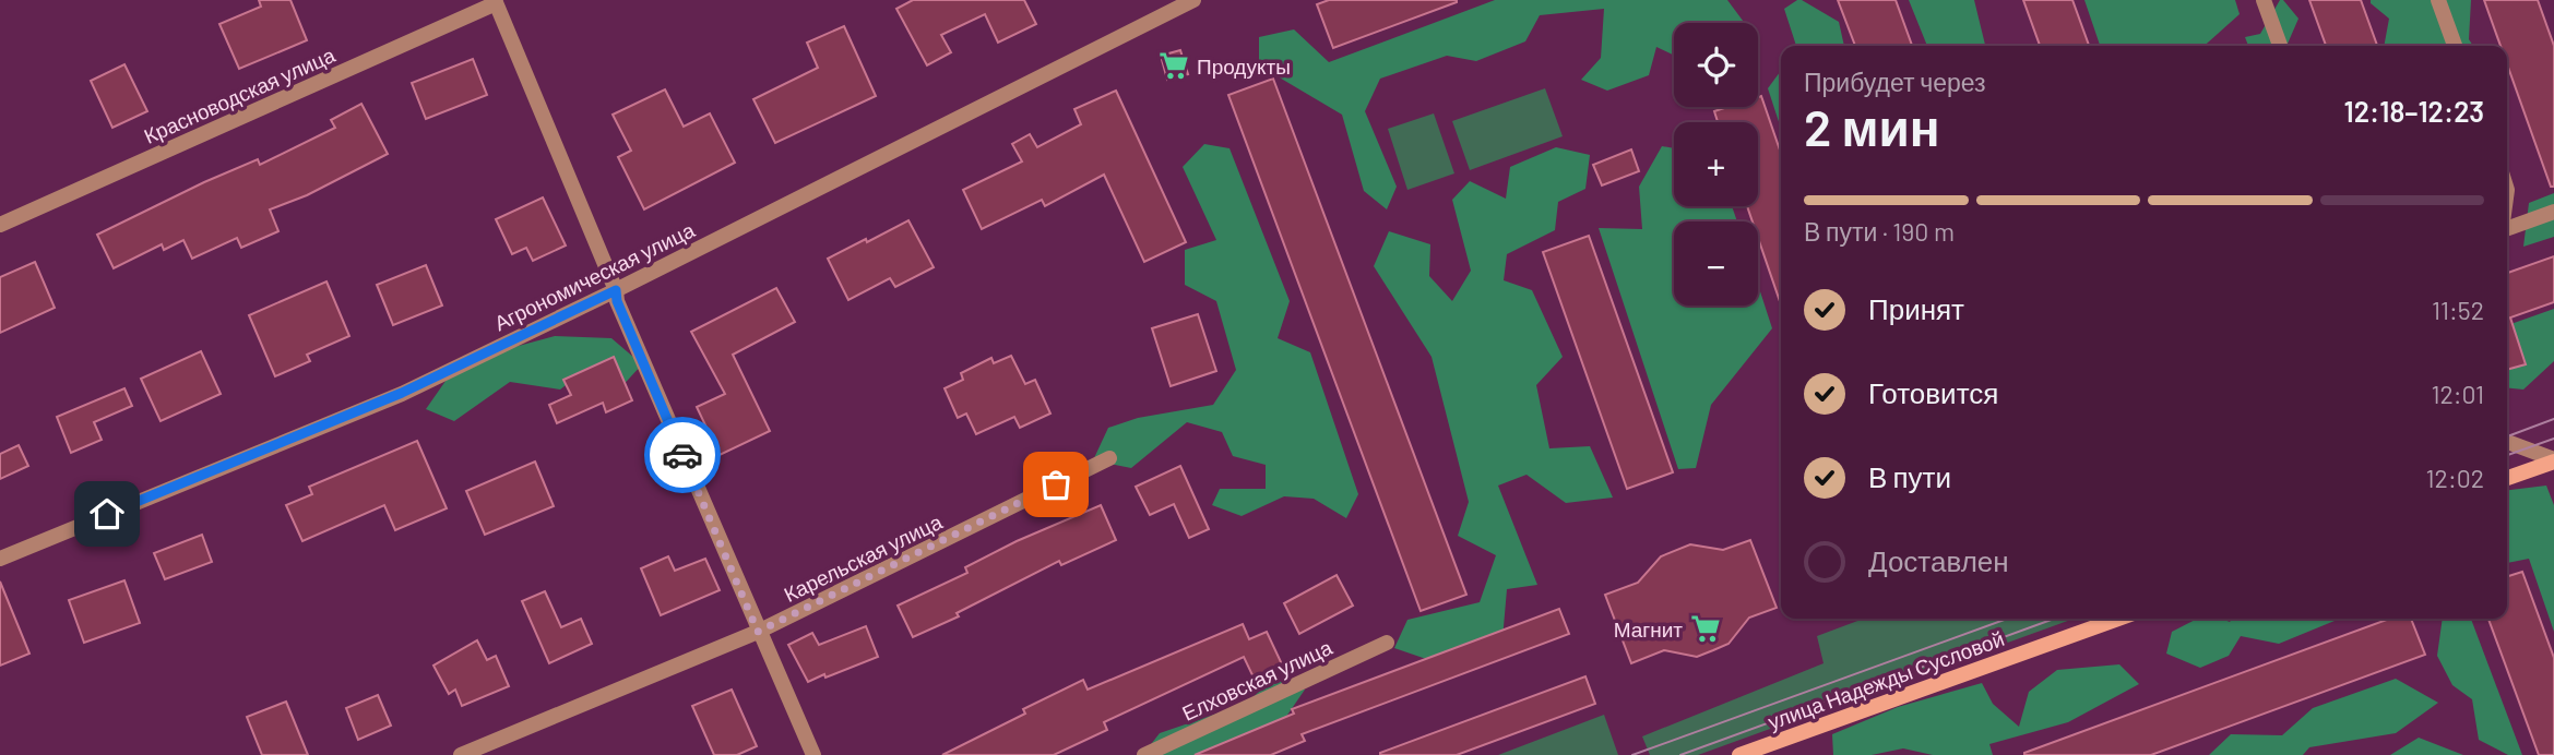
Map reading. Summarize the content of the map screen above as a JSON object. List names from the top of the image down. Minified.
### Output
{"streets":{"main road":["улица Надежды Сусловой"],"street":["Красноводская улица","Агрономическая улица","Карельская улица","Елховская улица"]},"places":{"supermarket":["Продукты","Магнит"]},"page":{"map_buttons":["+","−"],"heading":["2 мин","Прибудет через","12:18–12:23"],"bar":"В пути · 190 m","list":[["Принят","11:52"],["Готовится","12:01"],["В пути","12:02"],"Доставлен"]}}
